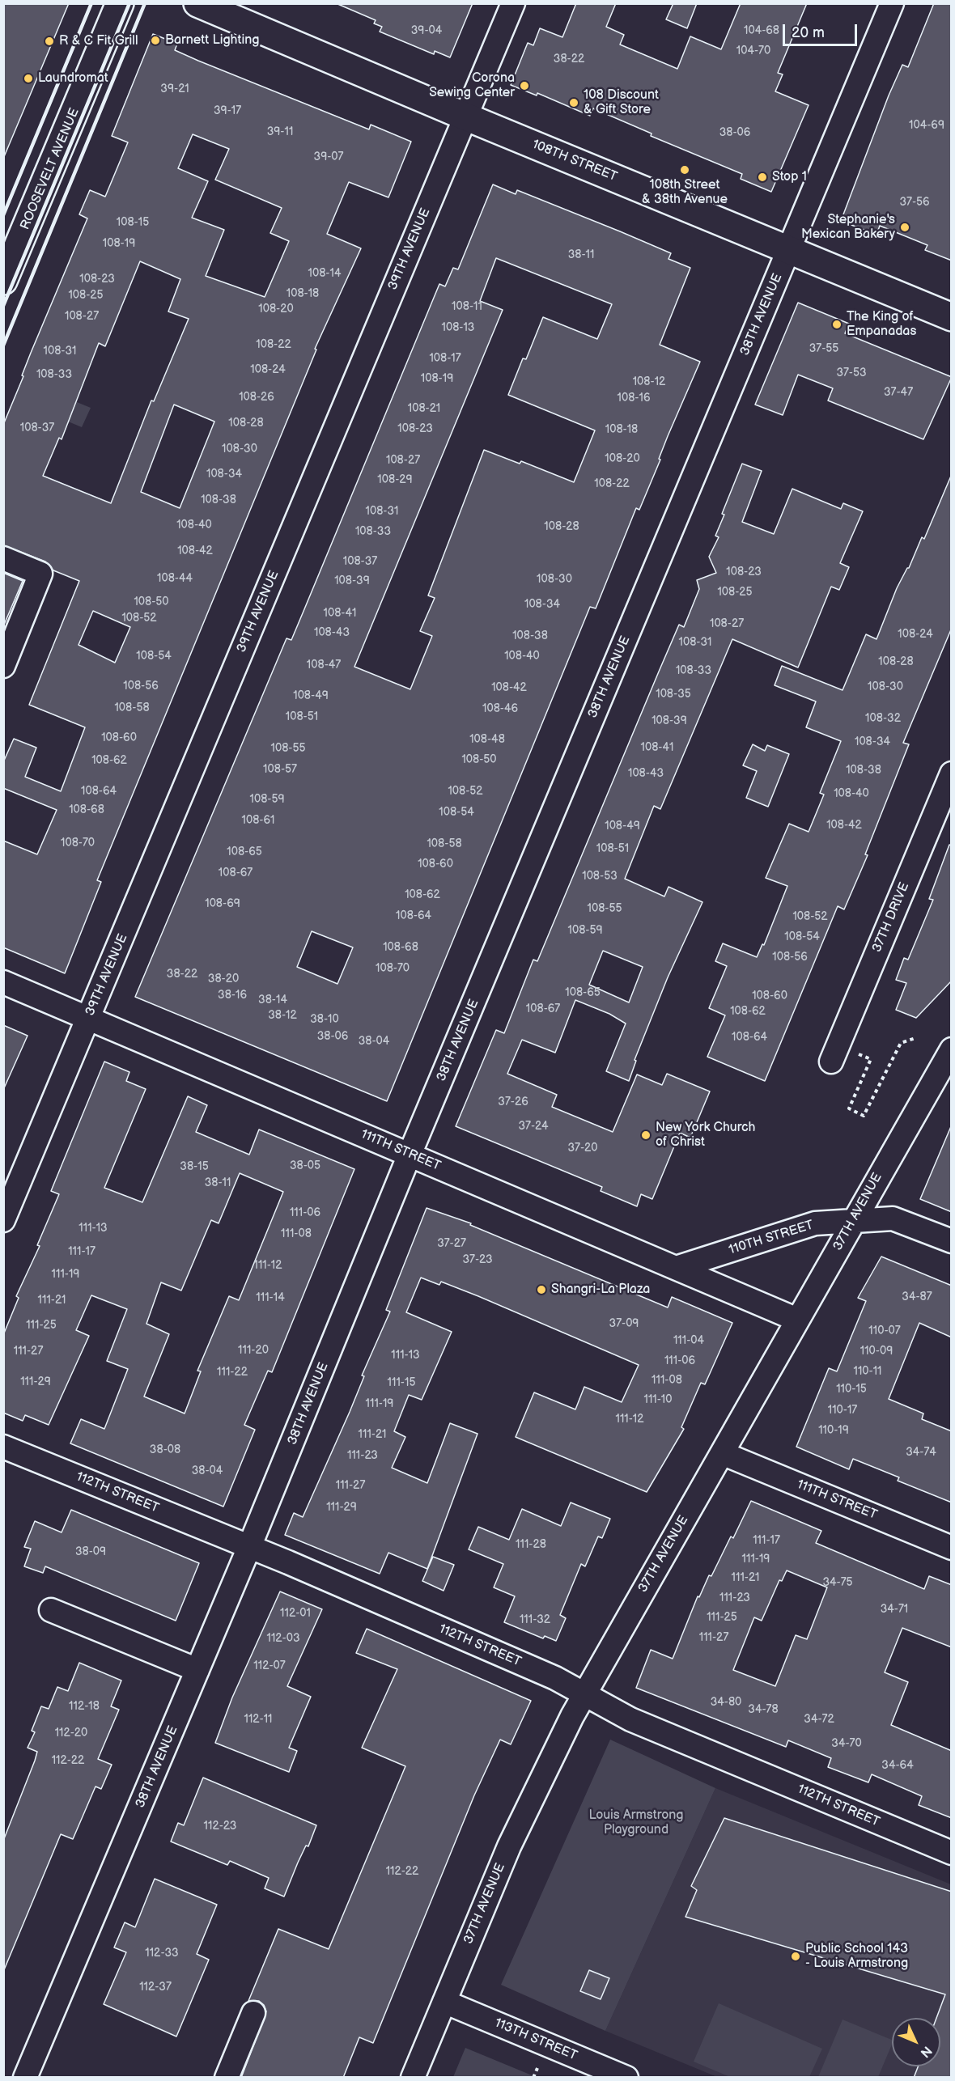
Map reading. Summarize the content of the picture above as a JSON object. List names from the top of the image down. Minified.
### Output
{"streets":{"main road":["108TH STREET","ROOSEVELT AVENUE"],"street":["39TH AVENUE","38TH AVENUE","37TH DRIVE","111TH STREET","37TH AVENUE","110TH STREET","112TH STREET","113TH STREET"]},"crossings":[["108TH STREET","39TH AVENUE"],["108TH STREET","38TH AVENUE"],["39TH AVENUE","111TH STREET"],["38TH AVENUE","111TH STREET"],["38TH AVENUE","112TH STREET"],["111TH STREET","37TH AVENUE"],["111TH STREET","110TH STREET"],["37TH AVENUE","110TH STREET"],["37TH AVENUE","112TH STREET"],["37TH AVENUE","113TH STREET"]],"parks":["Louis Armstrong Playground"],"places":["Barnett Lighting","R & C Fit Grill","Laundromat","Corona Sewing Center","108 Discount & Gift Store","108th Street & 38th Avenue","Stop 1","Stephanie's Mexican Bakery","The King of Empanadas","New York Church of Christ","Shangri-La Plaza","Public School 143 - Louis Armstrong"],"house_numbers":["39-04","104-68","104-70","38-22","39-21","39-17","104-69","39-11","38-06","39-07","37-56","108-15","108-19","38-11","108-14","108-23","108-18","108-25","108-11","108-20","108-27","108-13","108-22","37-55","108-31","108-17","108-24","37-53","108-33","108-19","108-12","37-47","108-26","108-16","108-21","108-28","108-37","108-23","108-18","108-30","108-20","108-27","108-34","108-29","108-22","108-38","108-31","108-40","108-28","108-33","108-42","108-37","108-23","108-44","108-30","108-39","108-25","108-50","108-34","108-41","108-52","108-27","108-43","108-24","108-38","108-31","108-54","108-40","108-28","108-47","108-33","108-56","108-30","108-42","108-35","108-49","108-58","108-46","108-51","108-32","108-39","108-60","108-48","108-34","108-41","108-55","108-50","108-62","108-57","108-38","108-43","108-64","108-52","108-40","108-59","108-68","108-54","108-61","108-42","108-49","108-70","108-58","108-51","108-65","108-60","108-67","108-53","108-62","108-69","108-55","108-64","108-52","108-59","108-54","108-68","108-56","108-70","38-22","38-20","108-65","38-16","108-60","38-14","108-67","108-62","38-12","38-10","38-06","108-64","38-04","37-26","37-24","37-20","38-05","38-15","38-11","111-06","111-13","111-08","37-27","111-17","37-23","111-12","111-19","34-87","111-14","111-21","37-09","111-25","110-07","111-04","111-20","111-27","110-09","111-13","111-06","110-11","111-22","111-08","111-29","111-15","110-15","111-10","111-19","110-17","111-12","110-19","111-21","38-08","34-74","111-23","38-04","111-27","111-29","111-17","111-28","38-09","111-19","111-21","34-75","111-23","34-71","112-01","111-25","111-32","111-27","112-03","112-07","34-80","112-18","34-78","112-11","34-72","112-20","34-70","112-22","34-64","112-23","112-22","112-33","112-37"],"scale_bar":"20 m","north":"bottom right"}
